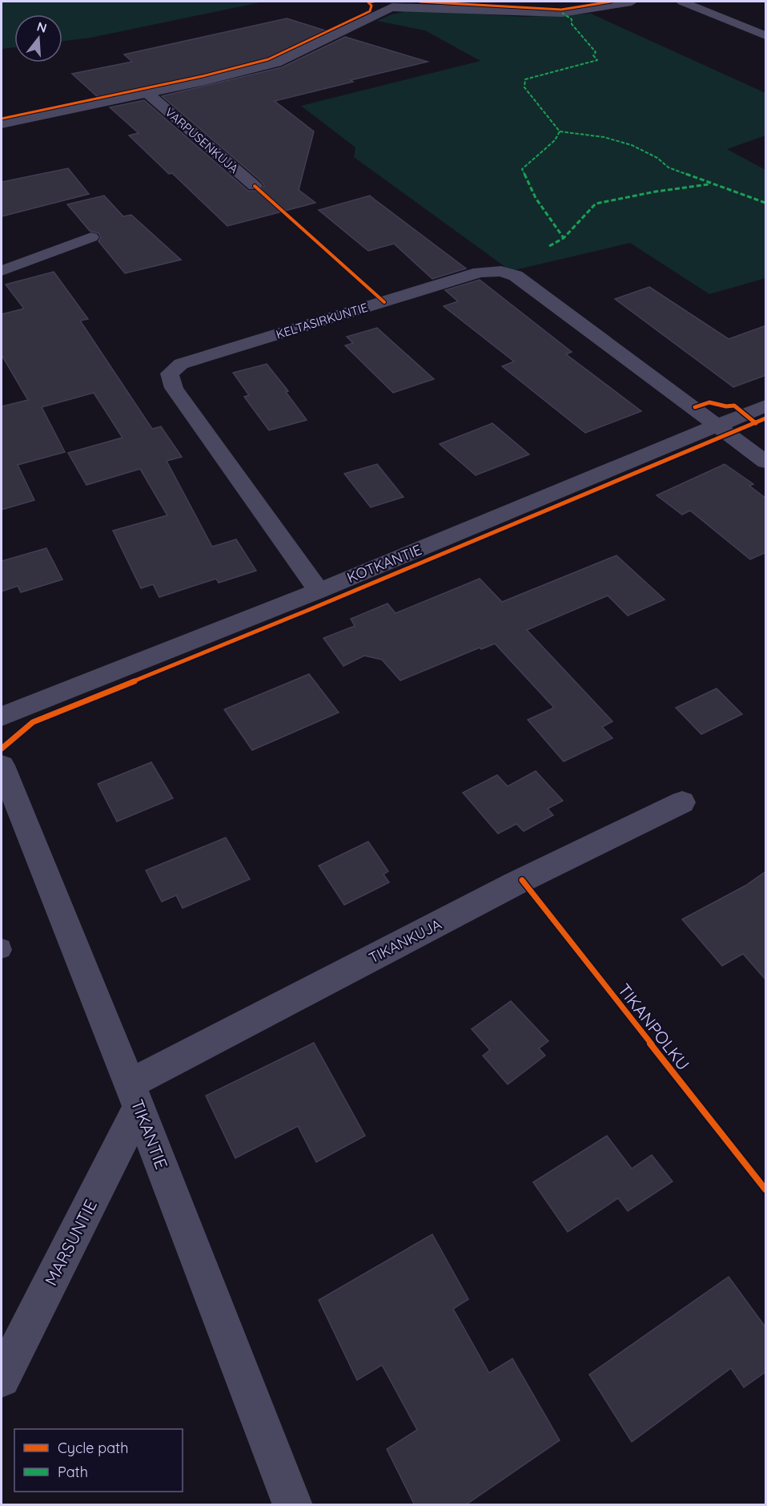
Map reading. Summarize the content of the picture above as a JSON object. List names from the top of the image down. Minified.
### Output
{"streets":{"street":["VARPUSENKUJA","KELTASIRKUNTIE","KOTKANTIE","TIKANKUJA","TIKANTIE","MARSUNTIE"],"cycle path":["TIKANPOLKU"]},"crossings":[["KELTASIRKUNTIE","KOTKANTIE"],["TIKANKUJA","TIKANTIE"],["TIKANKUJA","MARSUNTIE"],["TIKANTIE","MARSUNTIE"]],"legend":["Cycle path","Path"],"north":"top"}
